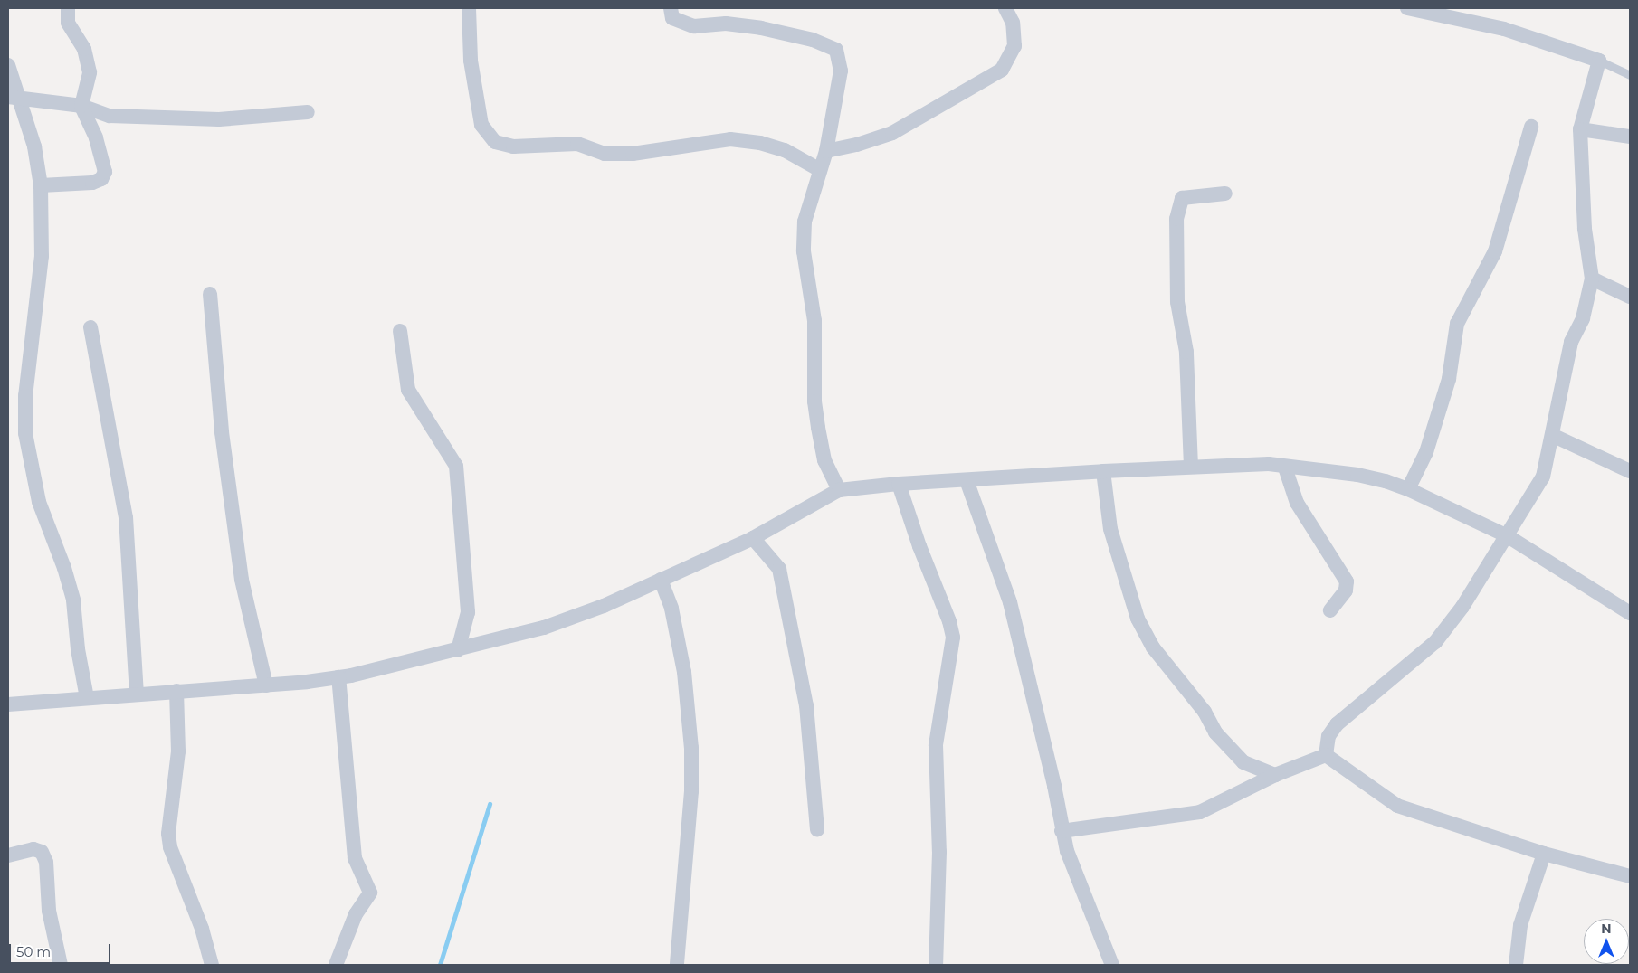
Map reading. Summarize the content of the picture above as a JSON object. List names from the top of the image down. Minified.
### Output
{"scale_bar":"50 m","north":"top"}
